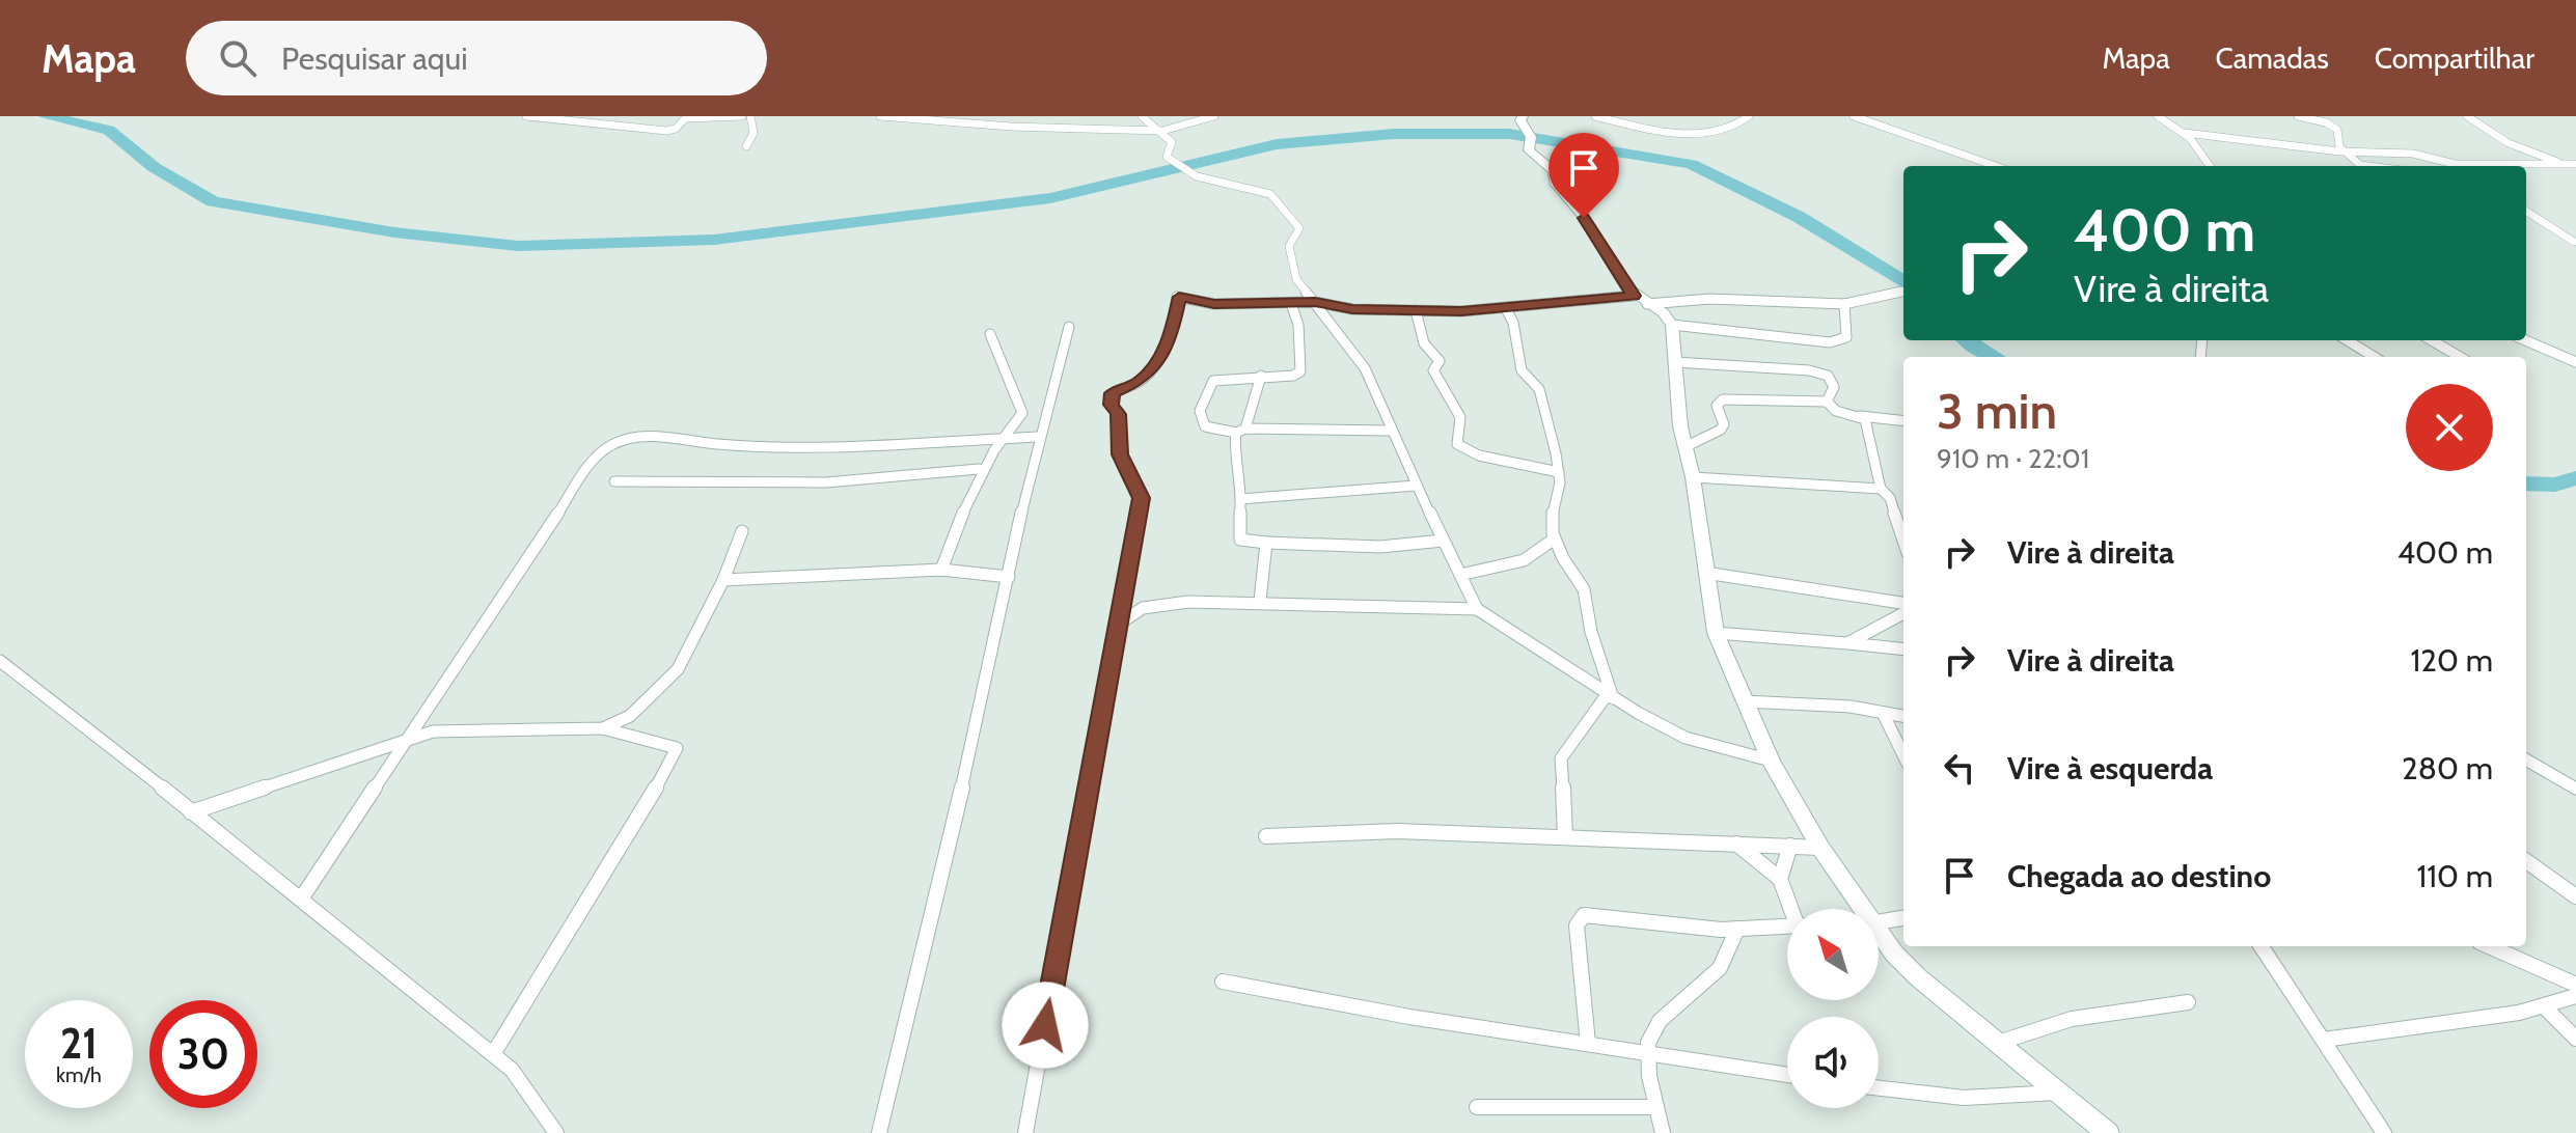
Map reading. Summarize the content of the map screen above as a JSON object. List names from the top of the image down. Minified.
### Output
{"north":"top left","page":{"header":"Mapa","search":"Pesquisar aqui","nav":["Mapa","Camadas","Compartilhar"],"turn":["400 m","Vire à direita"],"heading":["3 min","910 m · 22:01"],"list":[{"name":"Vire à direita","value":"400 m"},{"name":"Vire à direita","value":"120 m"},{"name":"Vire à esquerda","value":"280 m"},{"name":"Chegada ao destino","value":"110 m"}],"speed":"21 km/h","limit":"30"}}
